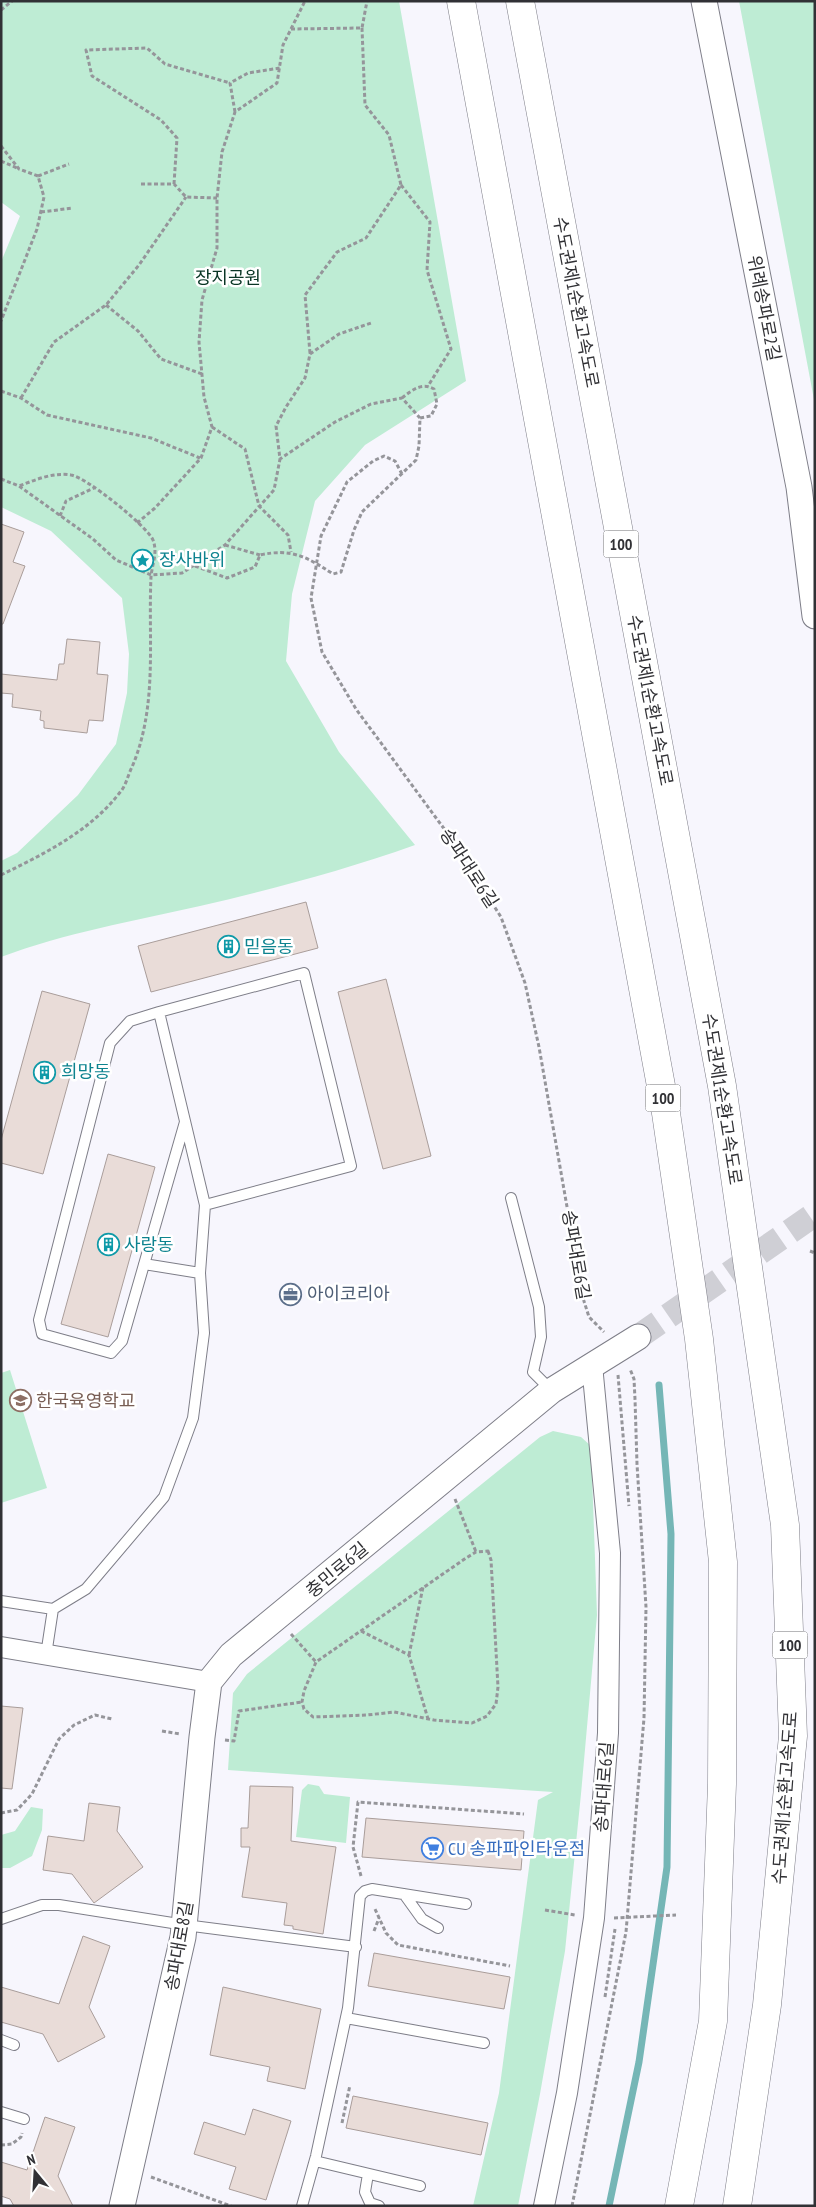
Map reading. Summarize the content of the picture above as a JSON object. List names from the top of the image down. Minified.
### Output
{"streets":{"highway":["수도권제1순환고속도로","100"],"street":["위례송파로2길","송파대로6길","충민로6길","송파대로8길"]},"crossings":[["송파대로6길","충민로6길"],["충민로6길","송파대로8길"]],"parks":["장지공원"],"places":{"place":["장사바위"],"building":["믿음동","희망동","사랑동"],"office":["아이코리아"],"school or university":["한국육영학교"],"supermarket":["CU 송파파인타운점"]},"north":"top"}
